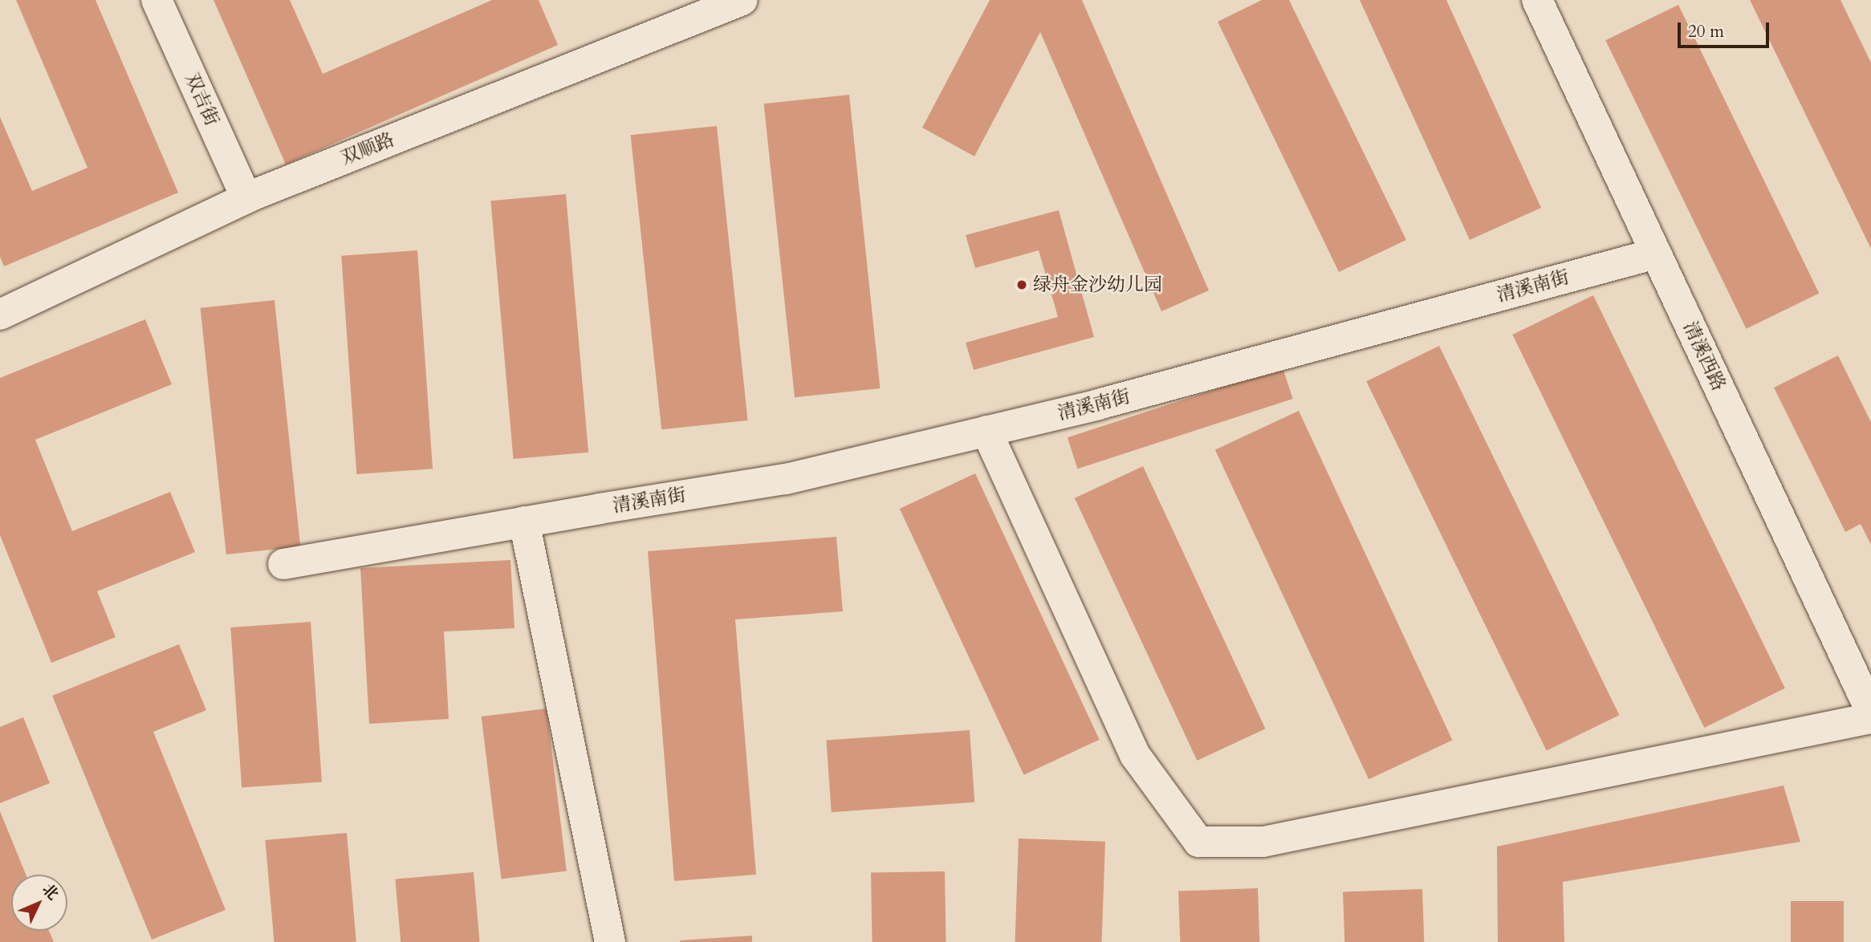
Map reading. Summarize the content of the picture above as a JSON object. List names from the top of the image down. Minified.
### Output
{"streets":{"street":["双吉街","双顺路","清溪南街","清溪西路"]},"crossings":[["双吉街","双顺路"],["清溪南街","清溪西路"]],"places":["绿舟金沙幼儿园"],"scale_bar":"20 m","north":"top right"}
